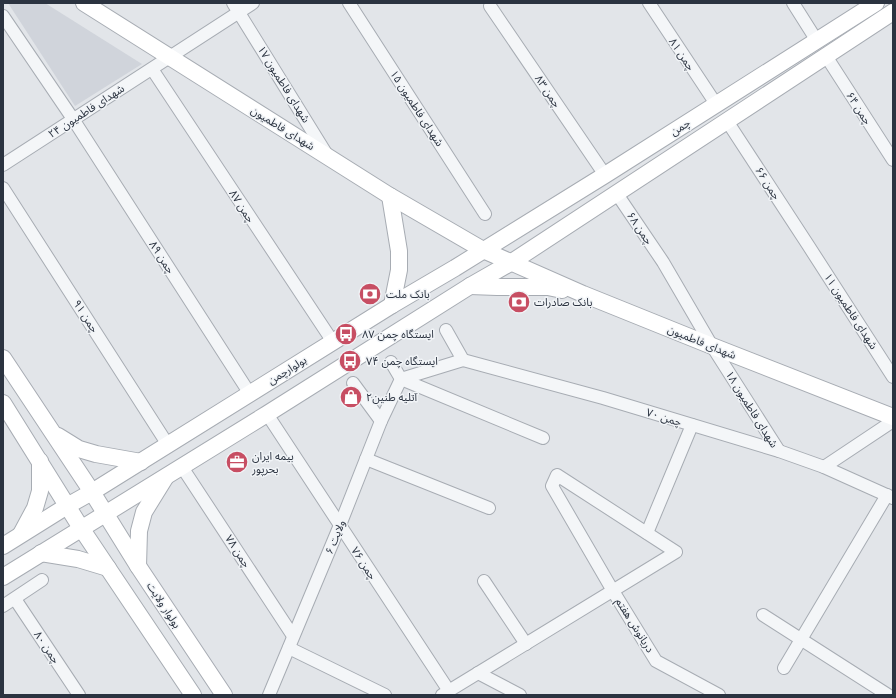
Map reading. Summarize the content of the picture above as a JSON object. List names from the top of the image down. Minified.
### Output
{"streets":{"main road":["چمن","شهدای فاطمیون","بولوارچمن","بولوار ولایت"],"street":["چمن ۸۱","شهدای فاطمیون ۱۷","چمن ۸۳","شهدای فاطمیون ۱۵","چمن ۶۴","شهدای فاطمیون ۲۴","چمن ۶۶","چمن ۸۷","چمن ۶۸","چمن ۸۹","شهدای فاطمیون ۱۱","چمن ۹۱","شهدای فاطمیون ۱۸","چمن ۷۰","ولایت ۶","چمن ۷۸","چمن ۷۶","دریانوش هفتم","چمن ۸۰"]},"crossings":[["چمن ۸۱","چمن"],["شهدای فاطمیون ۱۷","شهدای فاطمیون"],["چمن ۸۳","چمن"],["چمن ۶۴","چمن"],["شهدای فاطمیون ۲۴","شهدای فاطمیون"],["شهدای فاطمیون ۲۴","چمن ۸۷"],["شهدای فاطمیون ۲۴","چمن ۸۹"],["چمن","شهدای فاطمیون"],["چمن","چمن ۶۶"],["چمن","چمن ۶۸"],["چمن","بولوارچمن"],["شهدای فاطمیون","چمن ۶۸"],["شهدای فاطمیون","بولوارچمن"],["شهدای فاطمیون","شهدای فاطمیون ۱۸"],["چمن ۶۶","شهدای فاطمیون ۱۱"],["چمن ۸۷","بولوارچمن"],["چمن ۶۸","شهدای فاطمیون ۱۸"],["چمن ۸۹","بولوارچمن"],["چمن ۹۱","بولوارچمن"],["بولوارچمن","بولوار ولایت"],["شهدای فاطمیون ۱۸","چمن ۷۰"],["ولایت ۶","چمن ۷۸"],["ولایت ۶","چمن ۷۶"]],"places":{"bank":["بانک ملت","بانک صادرات"],"bus stop":["ایستگاه چمن ۸۷","ایستگاه چمن ۷۴"],"shop":["آتلیه طنین۲"],"office":["بيمه ايران بحرپور"]}}
